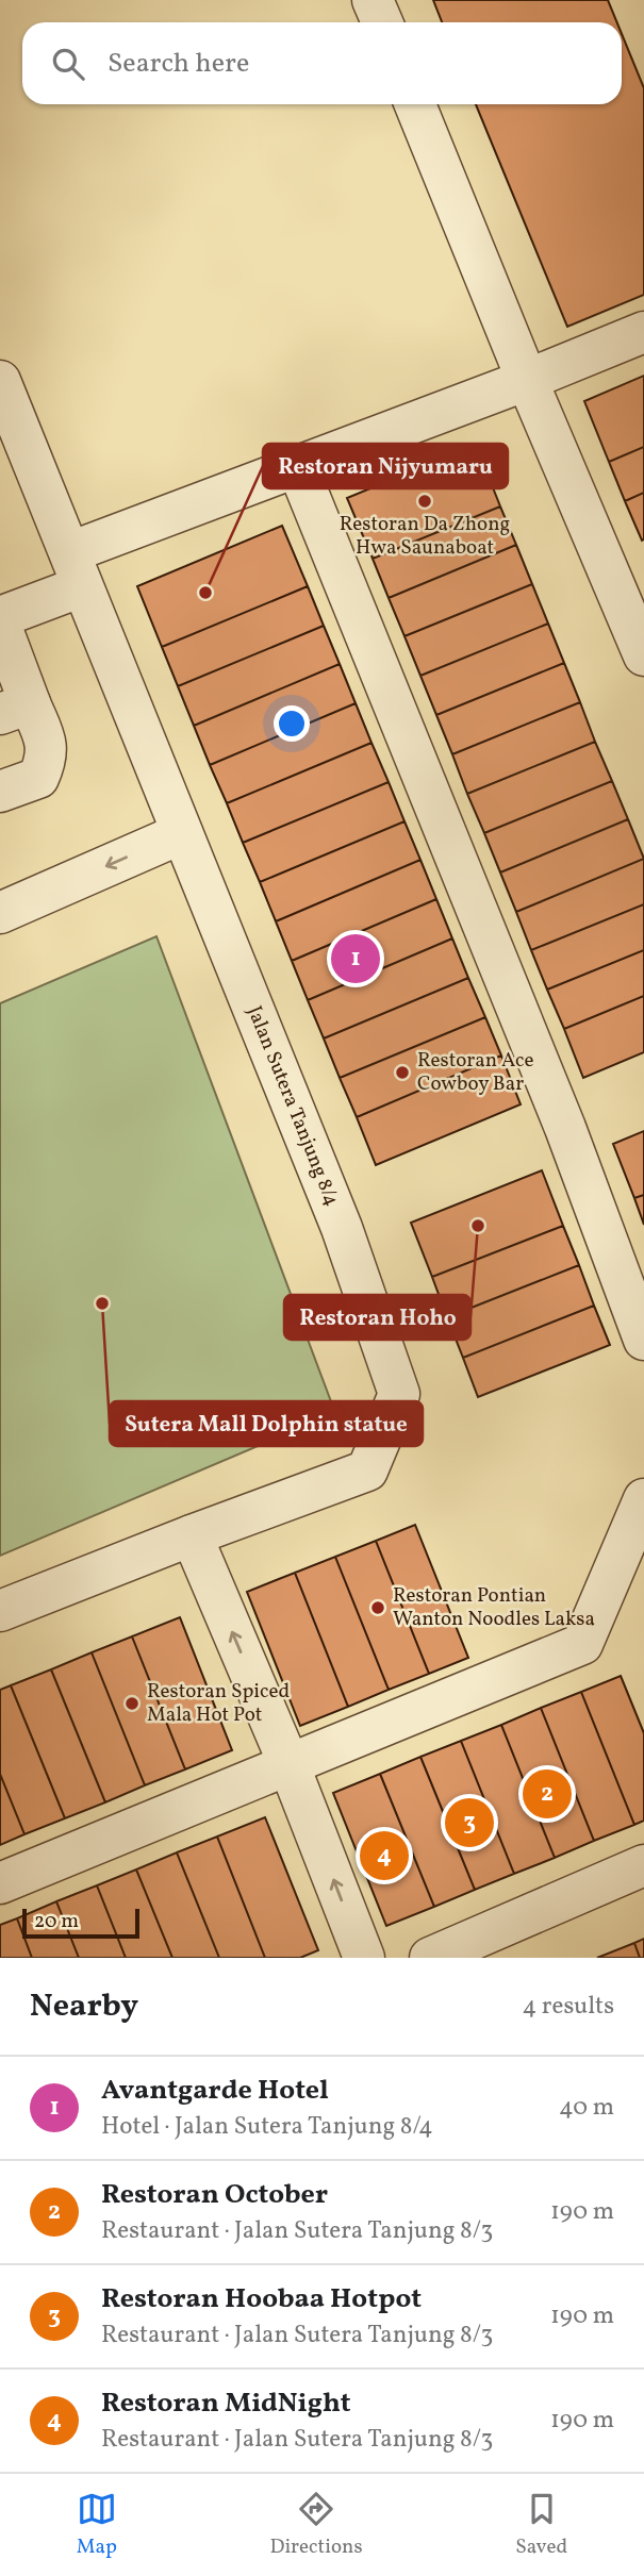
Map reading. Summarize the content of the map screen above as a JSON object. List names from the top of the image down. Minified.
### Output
{"streets":{"street":["Jalan Sutera Tanjung 8/4"]},"places":["Restoran Da Zhong Hwa Saunaboat","Restoran Nijyumaru","Restoran Ace Cowboy Bar","Restoran Hoho","Sutera Mall Dolphin statue","Restoran Pontian Wanton Noodles Laksa","Restoran Spiced Mala Hot Pot"],"scale_bar":"20 m","page":{"search":"Search here","pins":["1","2","3","4"],"scale":"20 m","heading":["Nearby","4 results"],"list":[{"mark":"1","name":"Avantgarde Hotel","note":"Hotel · Jalan Sutera Tanjung 8/4","value":"40 m"},{"mark":"2","name":"Restoran October","note":"Restaurant · Jalan Sutera Tanjung 8/3","value":"190 m"},{"mark":"3","name":"Restoran Hoobaa Hotpot","note":"Restaurant · Jalan Sutera Tanjung 8/3","value":"190 m"},{"mark":"4","name":"Restoran MidNight","note":"Restaurant · Jalan Sutera Tanjung 8/3","value":"190 m"}],"nav":["Map","Directions","Saved"]}}
